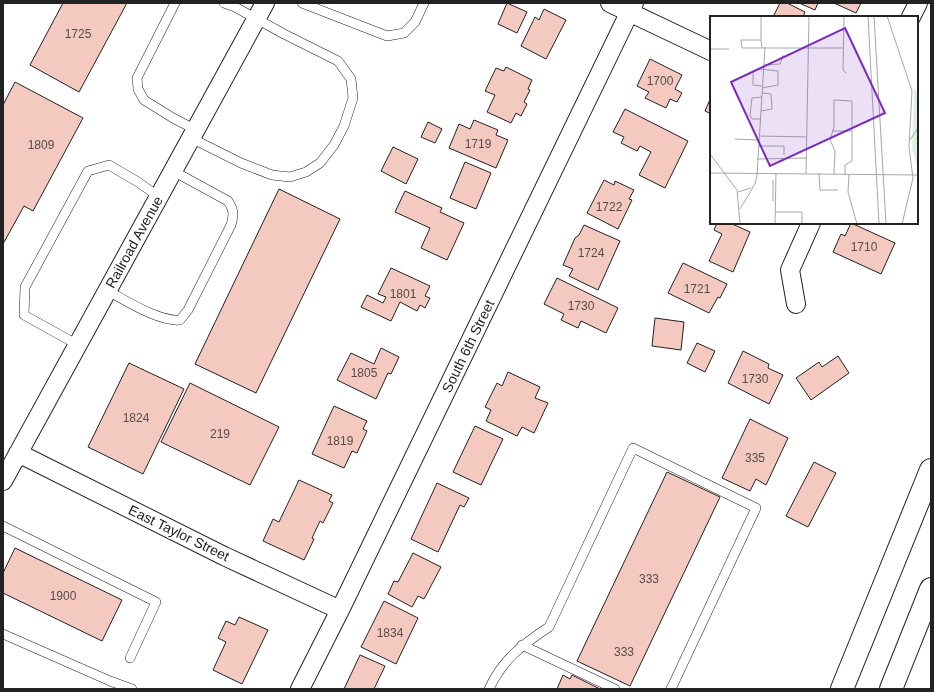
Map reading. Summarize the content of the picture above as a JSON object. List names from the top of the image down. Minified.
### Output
{"streets":{"street":["Railroad Avenue","South 6th Street","East Taylor Street"]},"crossings":[["Railroad Avenue","East Taylor Street"],["South 6th Street","East Taylor Street"]],"house_numbers":["1725","1700","1719","1809","1722","1710","1724","1721","1801","1730","1805","1730","1824","219","1819","335","333","1900","1834","333"]}
